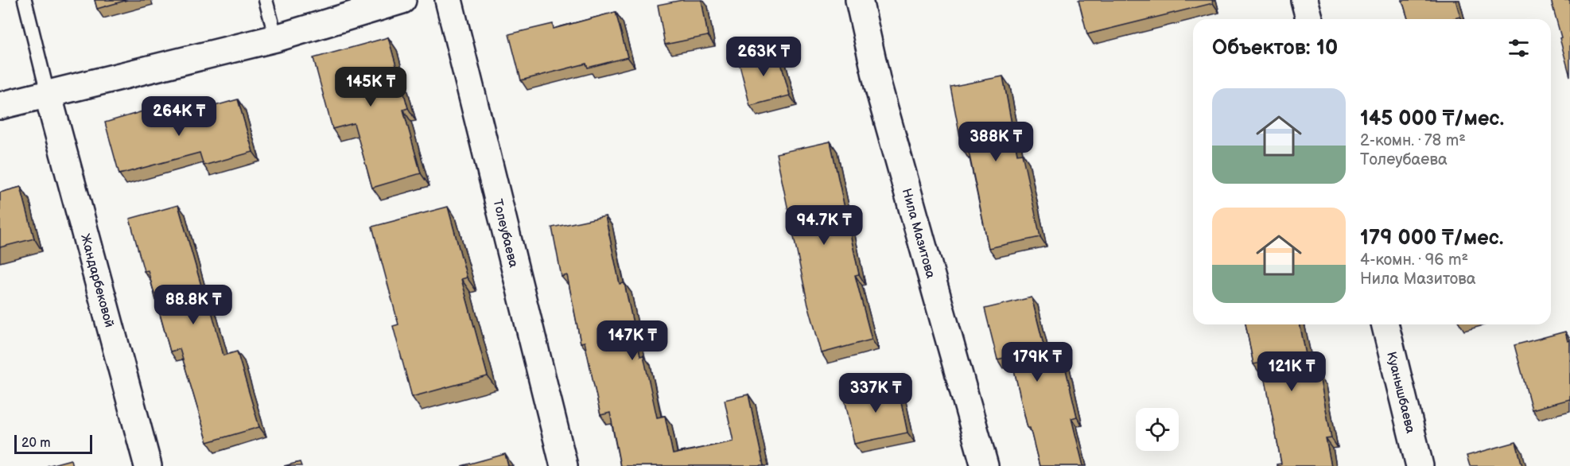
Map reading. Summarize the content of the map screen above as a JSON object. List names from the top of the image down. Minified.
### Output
{"streets":{"street":["Толеубаева","Нила Мазитова","Жандарбековой","Куанышбаева"]},"scale_bar":"20 m","page":{"heading":"Объектов: 10","price":["263K ₸","145K ₸","264K ₸","388K ₸","94.7K ₸","88.8K ₸","147K ₸","179K ₸","121K ₸","337K ₸"],"list":[{"name":"145 000 ₸/мес.","note":"2-комн. · 78 m² · Толеубаева"},{"name":"179 000 ₸/мес.","note":"4-комн. · 96 m² · Нила Мазитова"}],"scale":"20 m"}}
